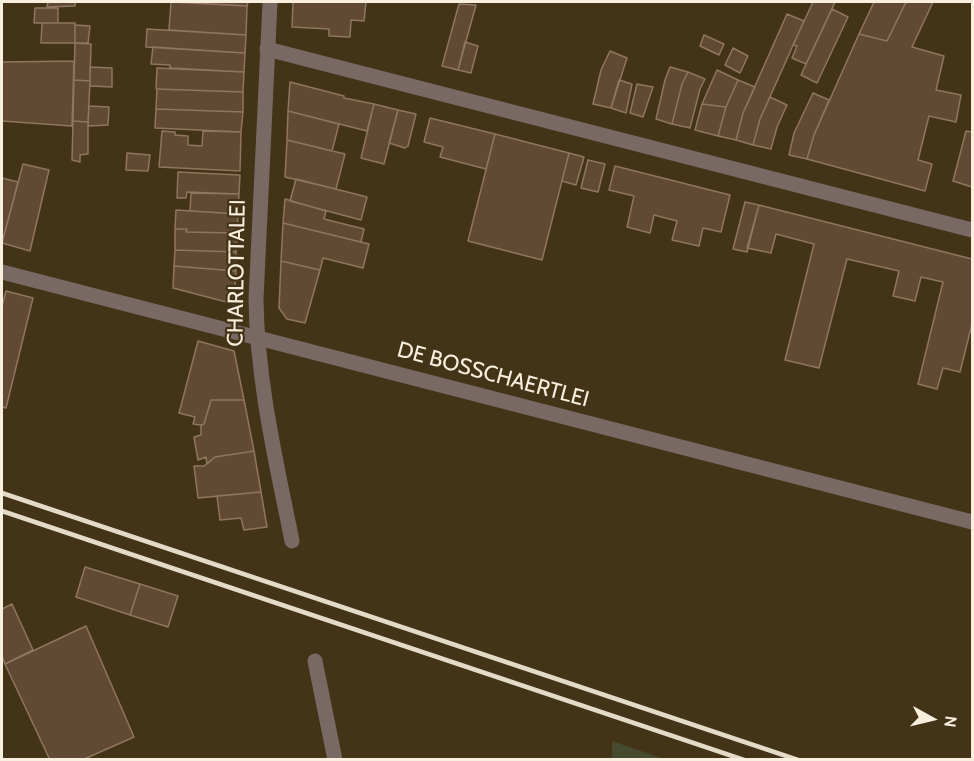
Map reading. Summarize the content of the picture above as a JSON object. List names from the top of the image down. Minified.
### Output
{"streets":{"street":["CHARLOTTALEI","DE BOSSCHAERTLEI"]},"crossings":[["CHARLOTTALEI","DE BOSSCHAERTLEI"]],"north":"right"}
